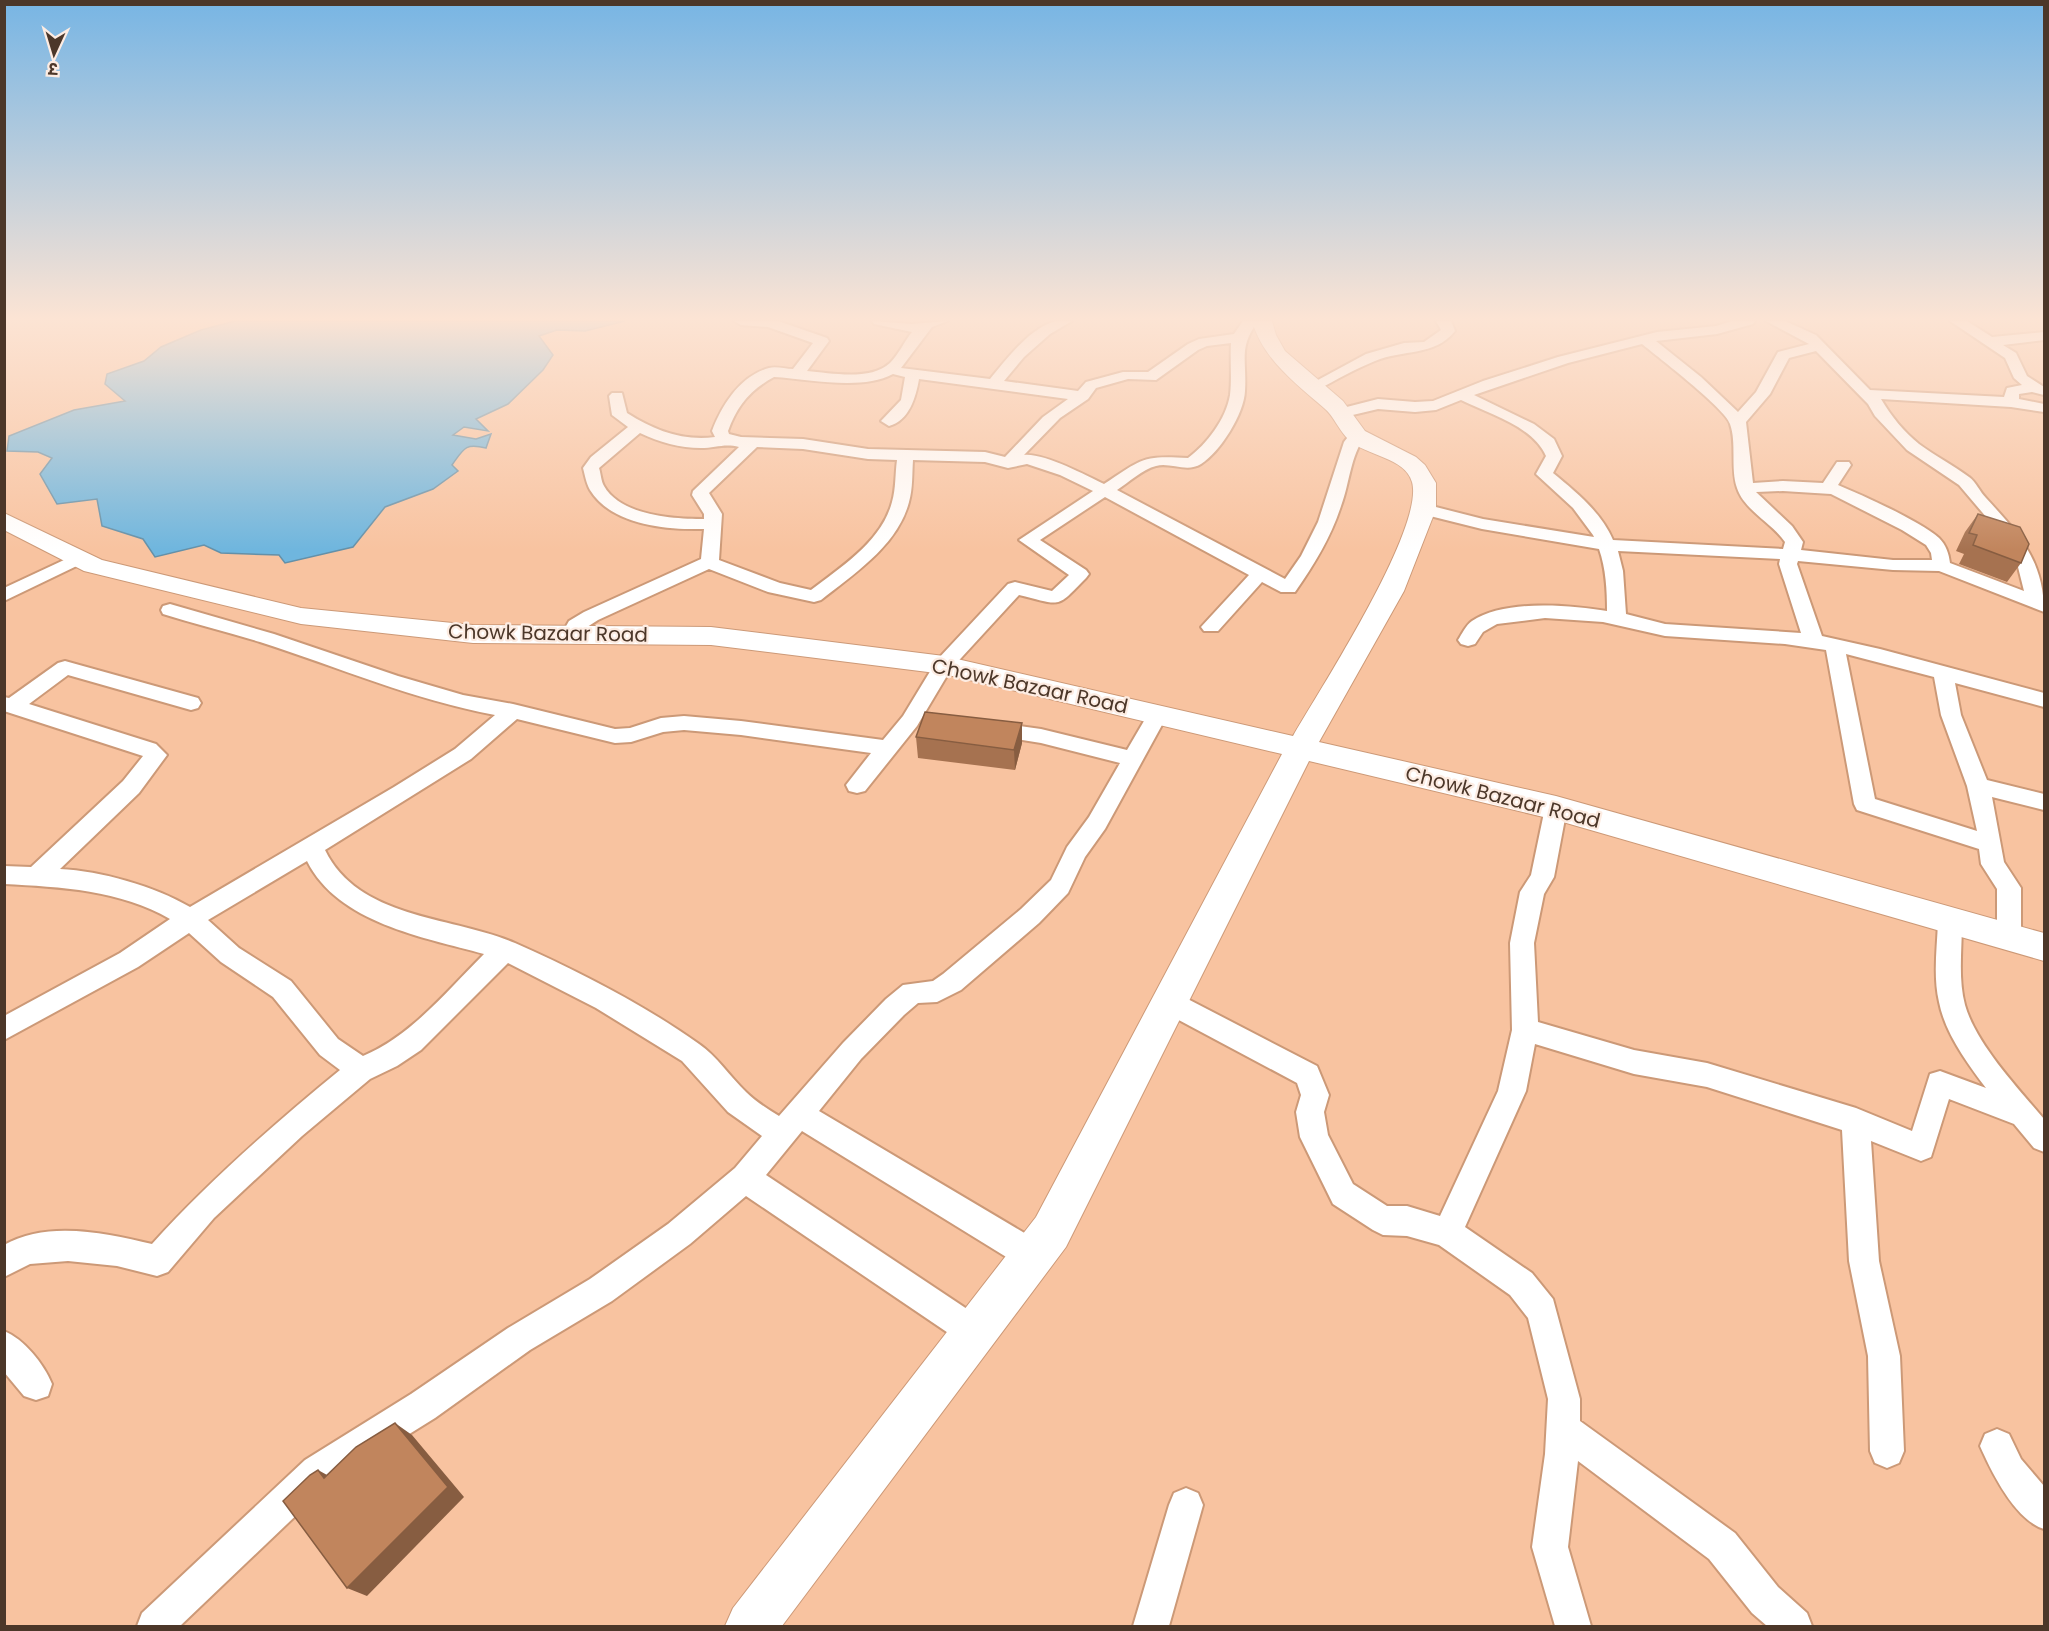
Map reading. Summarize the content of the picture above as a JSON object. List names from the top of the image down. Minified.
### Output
{"streets":{"main road":["Chowk Bazaar Road"]},"north":"bottom"}
